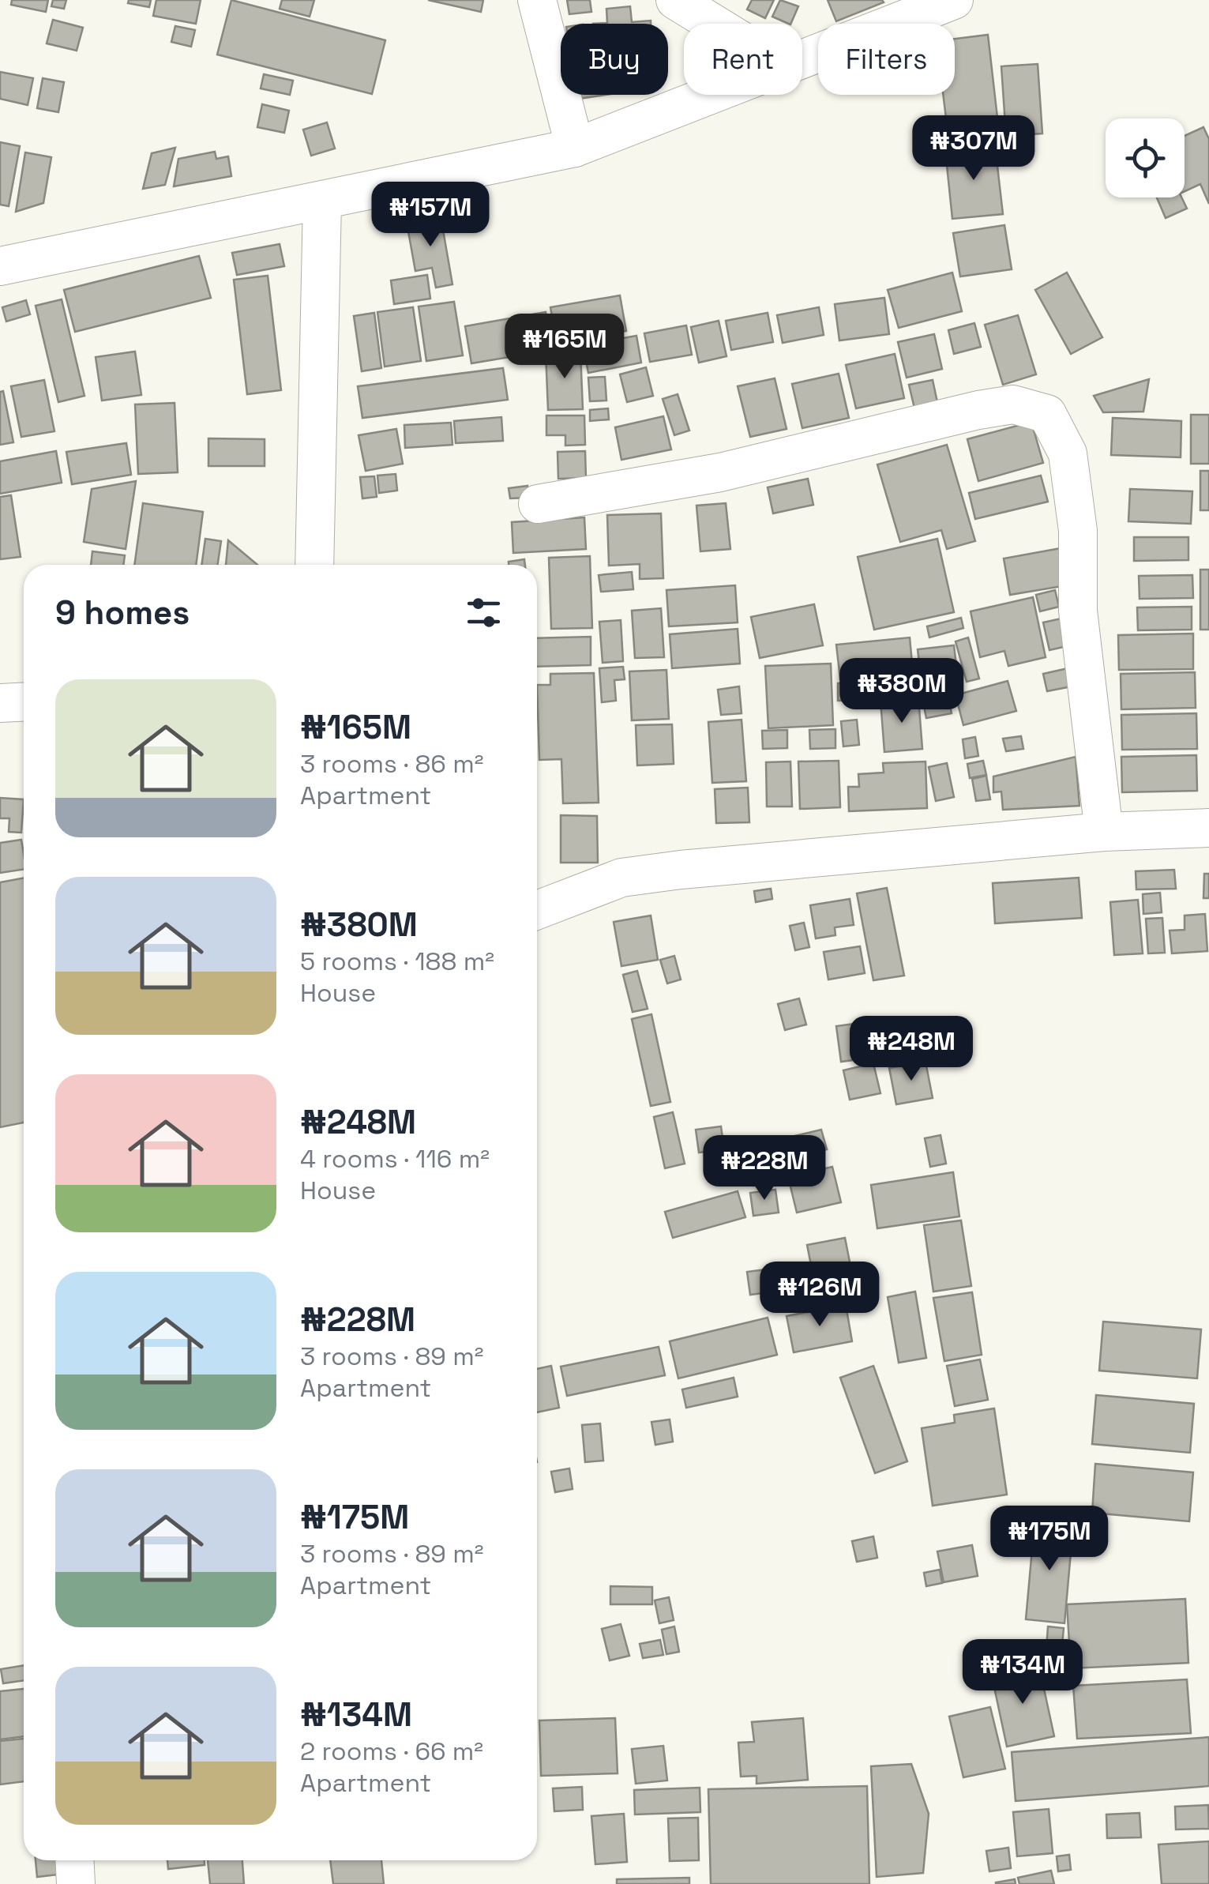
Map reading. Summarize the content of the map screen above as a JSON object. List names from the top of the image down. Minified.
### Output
{"page":{"chip":["Buy","Rent","Filters"],"price":["₦307M","₦157M","₦165M","₦380M","₦248M","₦228M","₦126M","₦175M","₦134M"],"heading":"9 homes","list":[{"name":"₦165M","note":"3 rooms · 86 m² · Apartment"},{"name":"₦380M","note":"5 rooms · 188 m² · House"},{"name":"₦248M","note":"4 rooms · 116 m² · House"},{"name":"₦228M","note":"3 rooms · 89 m² · Apartment"},{"name":"₦175M","note":"3 rooms · 89 m² · Apartment"},{"name":"₦134M","note":"2 rooms · 66 m² · Apartment"}]}}
